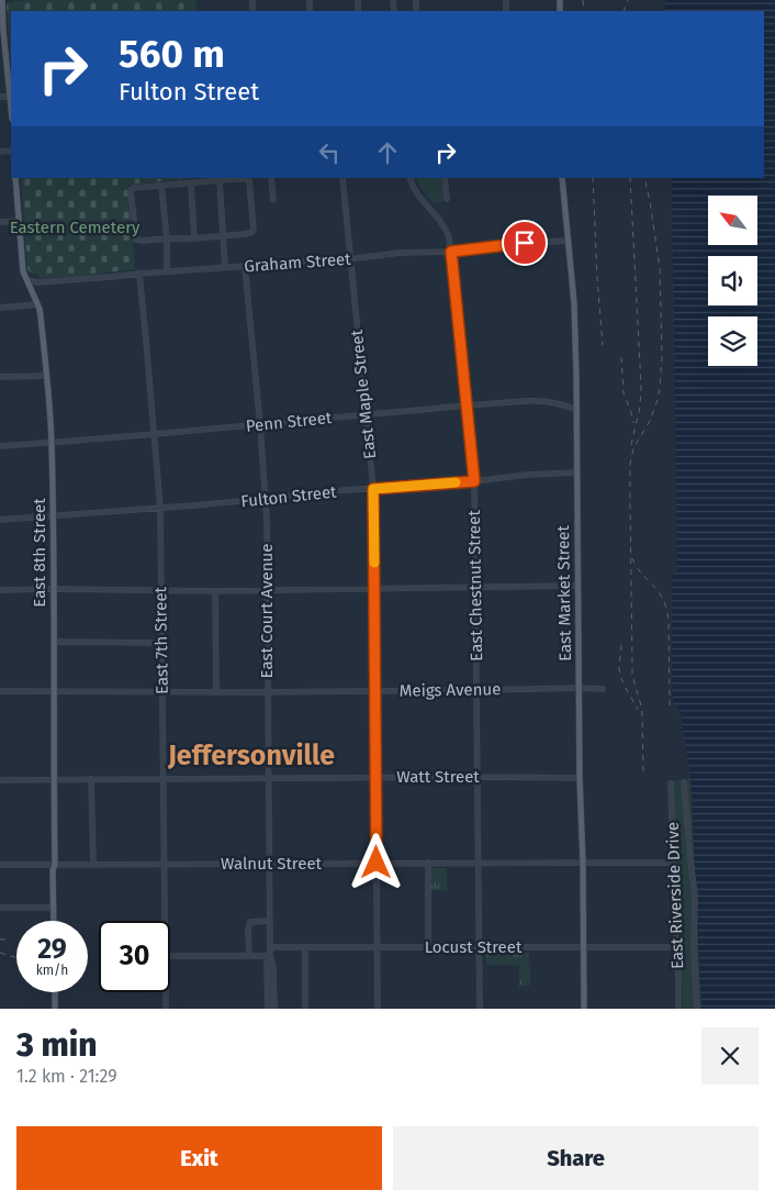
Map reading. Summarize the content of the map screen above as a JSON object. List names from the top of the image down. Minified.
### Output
{"streets":{"main road":["East 8th Street","East Market Street"],"street":["Graham Street","East Maple Street","Penn Street","Fulton Street","East Chestnut Street","East Court Avenue","East 7th Street","Meigs Avenue","Watt Street","Walnut Street","East Riverside Drive","Locust Street"]},"crossings":[["Graham Street","East Maple Street"],["Graham Street","East 8th Street"],["Graham Street","East Chestnut Street"],["Graham Street","East Market Street"],["Graham Street","East Court Avenue"],["Graham Street","East 7th Street"],["East Maple Street","Penn Street"],["East Maple Street","Fulton Street"],["East Maple Street","Meigs Avenue"],["East Maple Street","Watt Street"],["East Maple Street","Walnut Street"],["East Maple Street","Locust Street"],["Penn Street","East 8th Street"],["Penn Street","East Chestnut Street"],["Penn Street","East Market Street"],["Penn Street","East Court Avenue"],["Penn Street","East 7th Street"],["Fulton Street","East 8th Street"],["Fulton Street","East Chestnut Street"],["Fulton Street","East Market Street"],["Fulton Street","East Court Avenue"],["Fulton Street","East 7th Street"],["East 8th Street","Meigs Avenue"],["East 8th Street","Watt Street"],["East 8th Street","Walnut Street"],["East Chestnut Street","Meigs Avenue"],["East Chestnut Street","Watt Street"],["East Chestnut Street","Walnut Street"],["East Chestnut Street","Locust Street"],["East Market Street","Meigs Avenue"],["East Market Street","Watt Street"],["East Market Street","Walnut Street"],["East Market Street","Locust Street"],["East Court Avenue","Meigs Avenue"],["East Court Avenue","Watt Street"],["East Court Avenue","Walnut Street"],["East Court Avenue","Locust Street"],["East 7th Street","Meigs Avenue"],["East 7th Street","Watt Street"],["East 7th Street","Walnut Street"],["Walnut Street","East Riverside Drive"],["East Riverside Drive","Locust Street"]],"districts":["Jeffersonville"],"parks":["Eastern Cemetery"],"north":"top left","page":{"turn":["560 m","Fulton Street"],"speed":"29 km/h","limit":"30","heading":["3 min","1.2 km · 21:29"],"buttons":["Exit","Share"]}}
